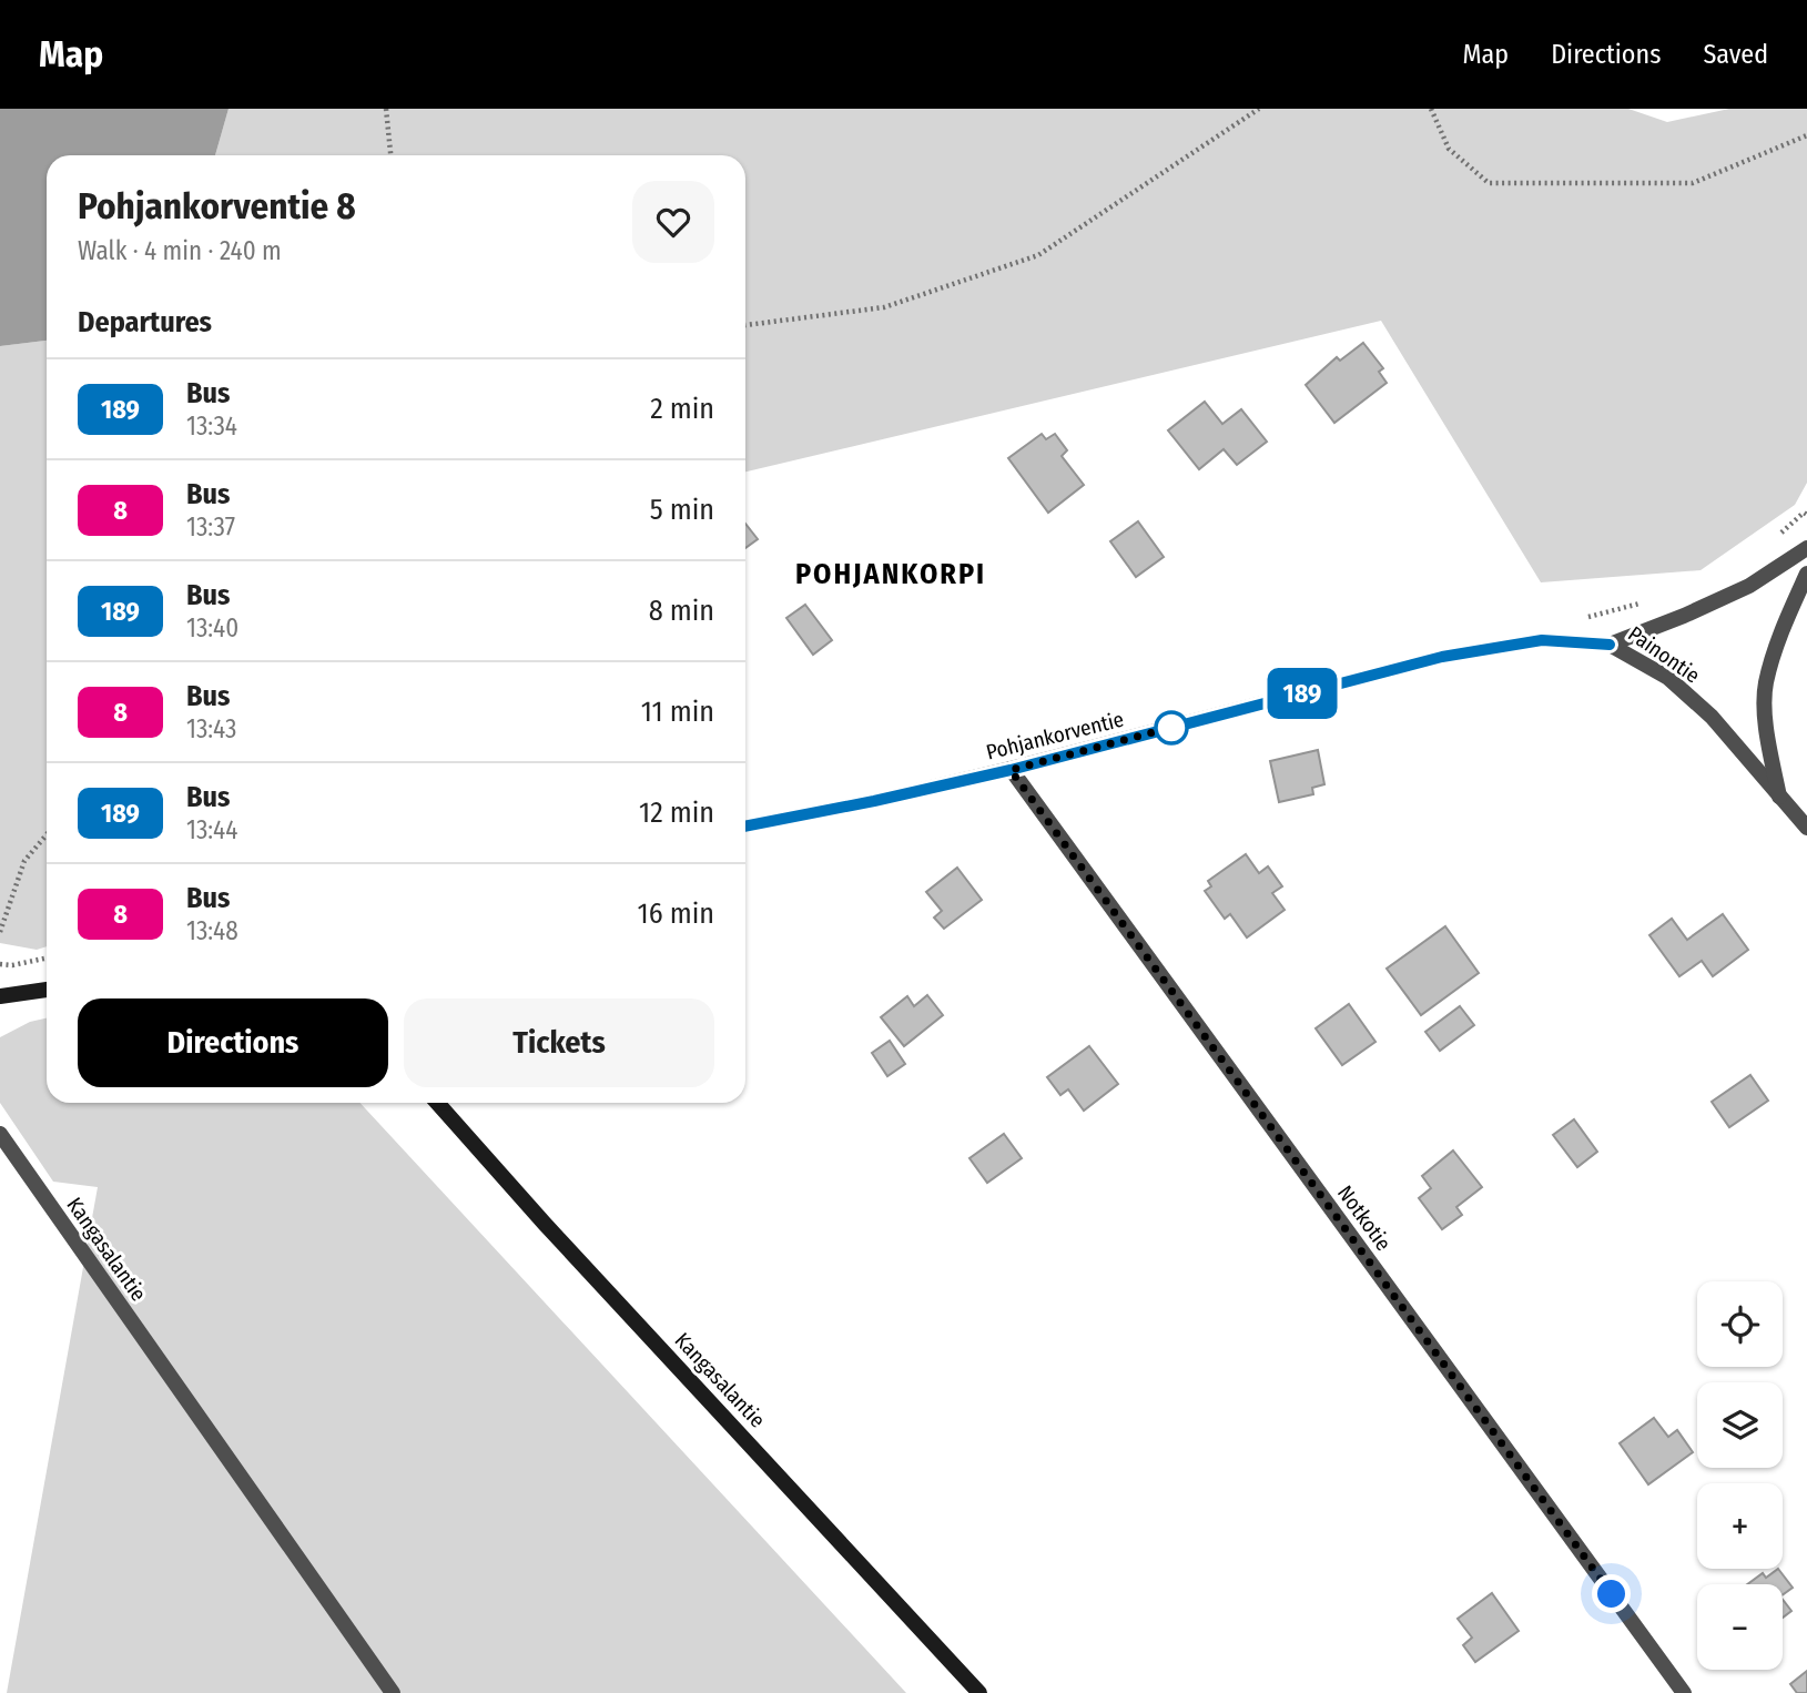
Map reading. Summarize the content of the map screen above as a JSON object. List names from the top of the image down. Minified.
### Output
{"streets":{"main road":["Kangasalantie"],"street":["Painontie","Pohjankorventie","Notkotie"]},"crossings":[["Painontie","Pohjankorventie"],["Pohjankorventie","Notkotie"]],"districts":["POHJANKORPI"],"lines":["bus line 189"],"page":{"header":"Map","nav":["Map","Directions","Saved"],"on_map":"189","heading":[["Pohjankorventie 8","Walk · 4 min · 240 m"],"Departures"],"list":[{"mark":"189","name":"Bus","note":"13:34","value":"2 min"},{"mark":"8","name":"Bus","note":"13:37","value":"5 min"},{"mark":"189","name":"Bus","note":"13:40","value":"8 min"},{"mark":"8","name":"Bus","note":"13:43","value":"11 min"},{"mark":"189","name":"Bus","note":"13:44","value":"12 min"},{"mark":"8","name":"Bus","note":"13:48","value":"16 min"}],"buttons":["Directions","Tickets"],"map_buttons":["+","−"]}}
